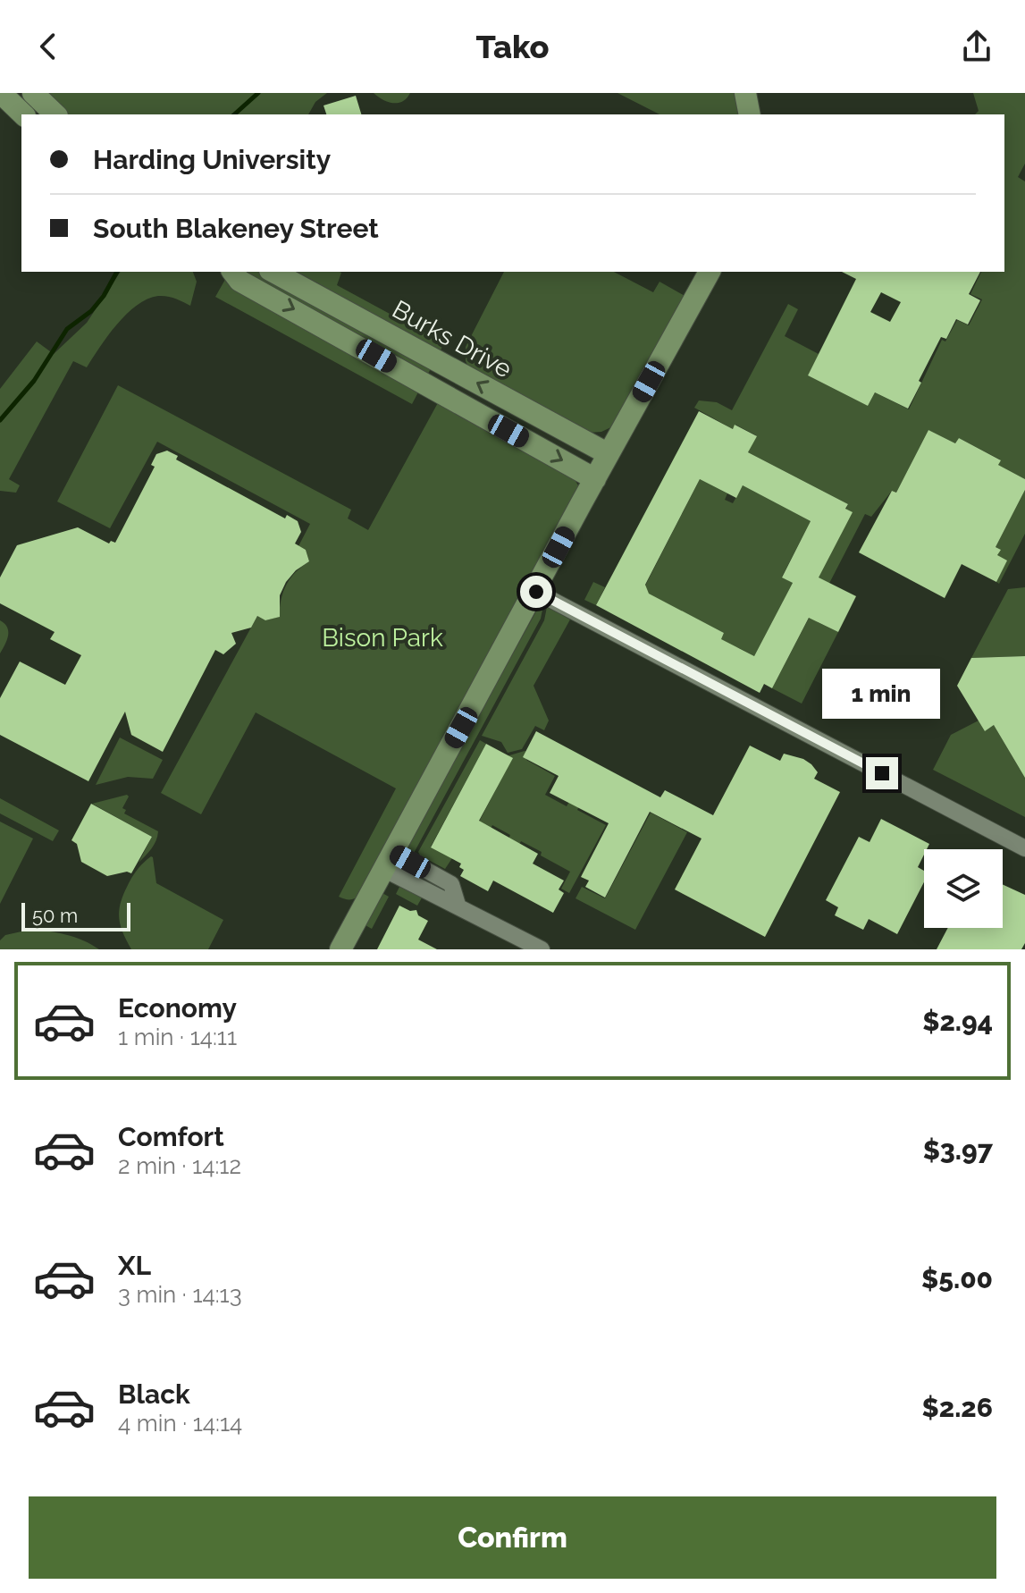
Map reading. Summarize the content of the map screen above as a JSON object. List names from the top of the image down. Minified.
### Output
{"streets":{"street":["Burks Drive"]},"parks":["Bison Park"],"scale_bar":"50 m","page":{"header":"Tako","banner":["Harding University","South Blakeney Street"],"bubble":"1 min","scale":"50 m","list":[{"name":"Economy","note":"1 min · 14:11","value":"$2.94"},{"name":"Comfort","note":"2 min · 14:12","value":"$3.97"},{"name":"XL","note":"3 min · 14:13","value":"$5.00"},{"name":"Black","note":"4 min · 14:14","value":"$2.26"}],"buttons":"Confirm"}}
